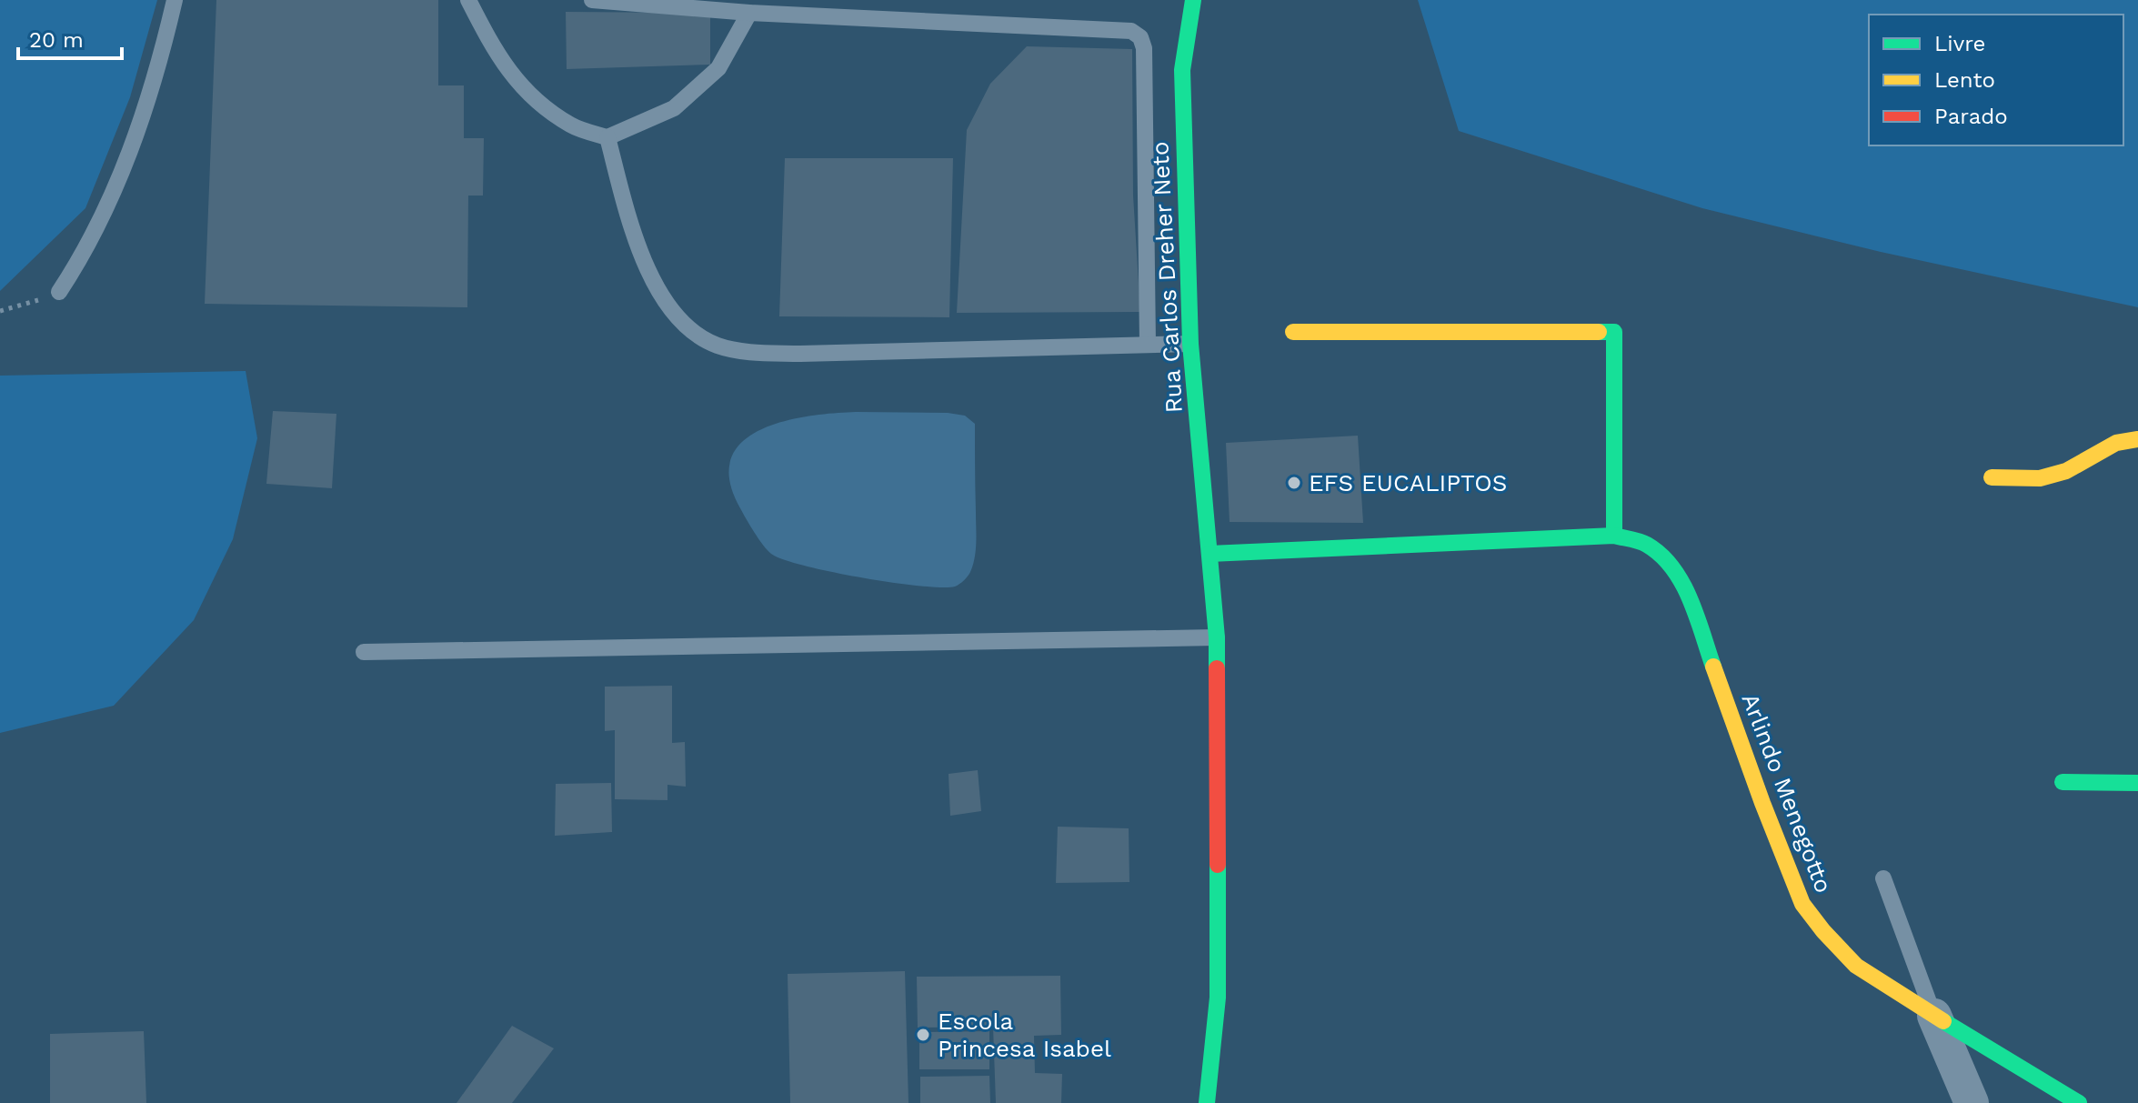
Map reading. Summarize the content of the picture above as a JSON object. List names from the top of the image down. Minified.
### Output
{"streets":{"street":["Rua Carlos Dreher Neto","Arlindo Menegotto"]},"crossings":[["Rua Carlos Dreher Neto","Arlindo Menegotto"]],"places":["EFS EUCALIPTOS","Escola Princesa Isabel"],"legend":["Livre","Lento","Parado"],"scale_bar":"20 m"}
